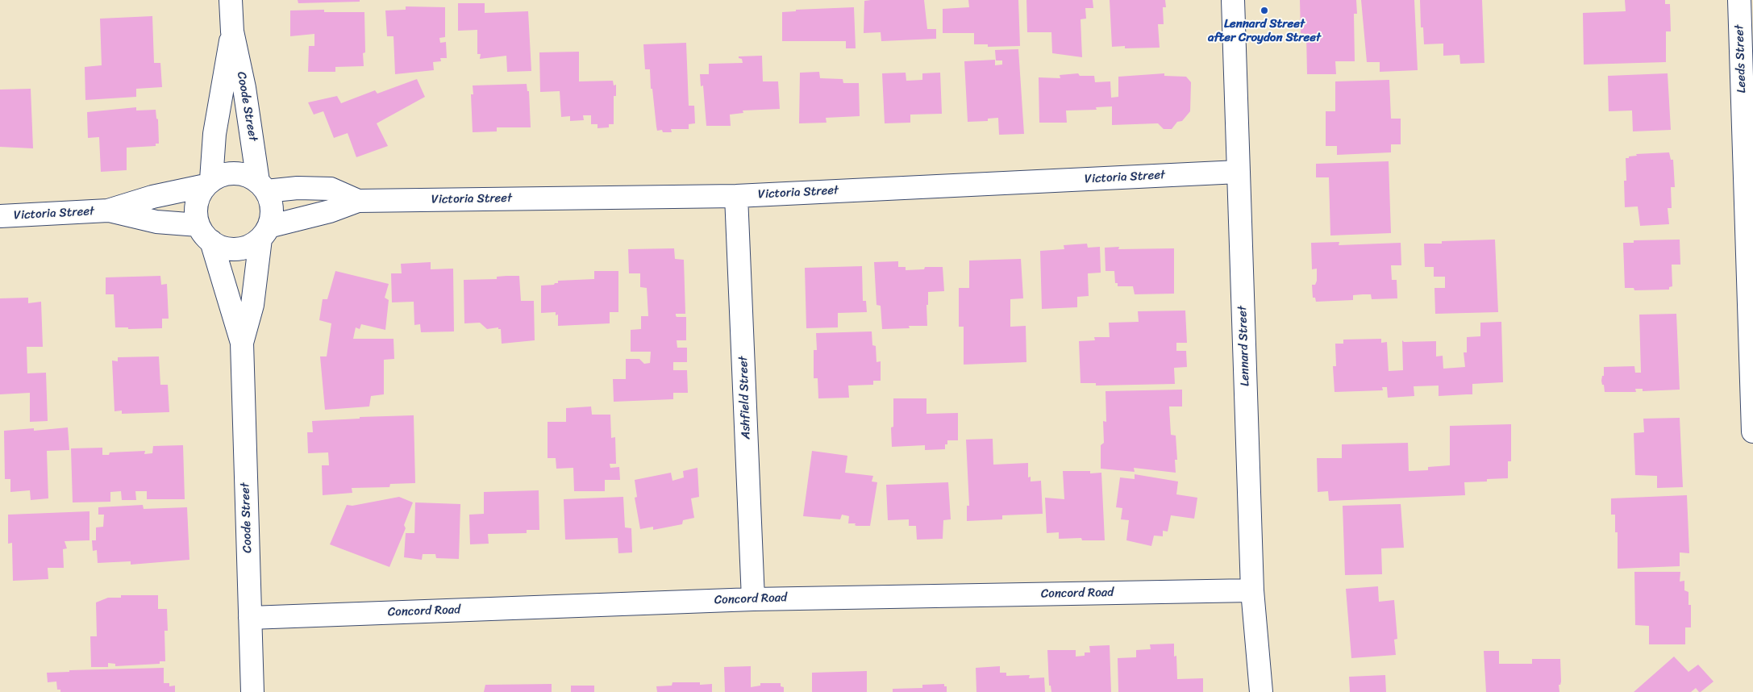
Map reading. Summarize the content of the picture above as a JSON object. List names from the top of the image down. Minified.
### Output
{"streets":{"street":["Leeds Street","Coode Street","Victoria Street","Lennard Street","Ashfield Street","Concord Road"]},"crossings":[["Coode Street","Victoria Street"],["Coode Street","Concord Road"],["Victoria Street","Lennard Street"],["Victoria Street","Ashfield Street"],["Lennard Street","Concord Road"],["Ashfield Street","Concord Road"]],"places":["Lennard Street after Croydon Street"]}
